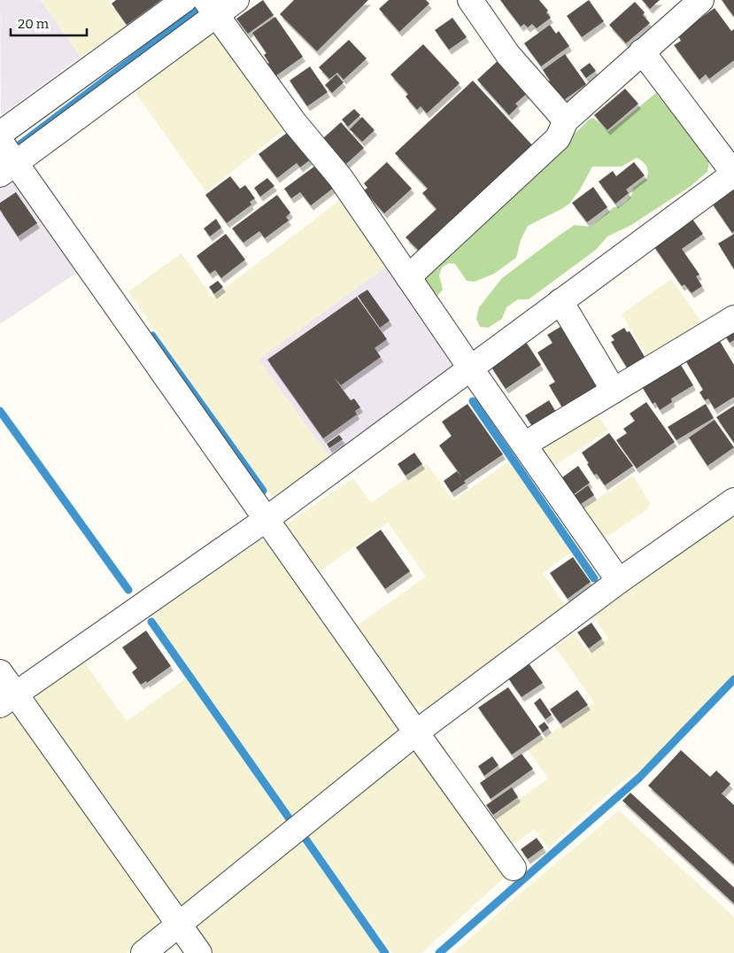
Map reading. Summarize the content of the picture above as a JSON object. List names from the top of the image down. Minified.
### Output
{"scale_bar":"20 m"}
